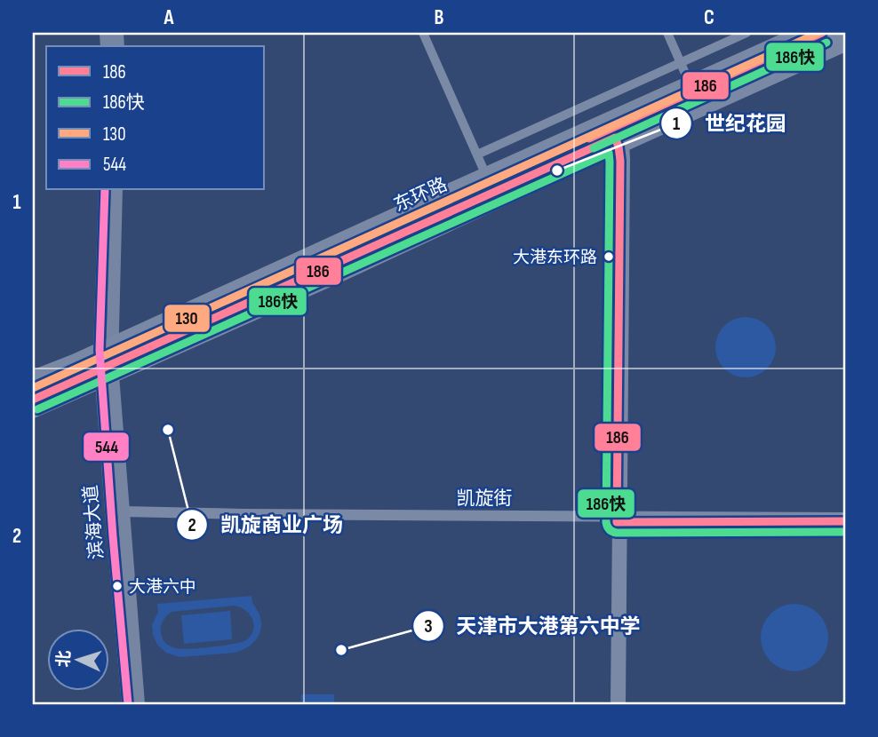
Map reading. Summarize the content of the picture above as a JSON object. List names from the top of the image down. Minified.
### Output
{"streets":{"highway":["东环路"],"main road":["滨海大道"],"street":["凯旋街"]},"crossings":[["东环路","滨海大道"],["凯旋街","滨海大道"]],"places":["世纪花园","大港东环路","凯旋商业广场","大港六中","天津市大港第六中学"],"lines":["transit line 186","transit line 130","transit line 186快","transit line 544"],"legend":["186","186快","130","544"],"north":"left","grid":{"columns":["A","B","C"],"rows":["1","2"]}}
